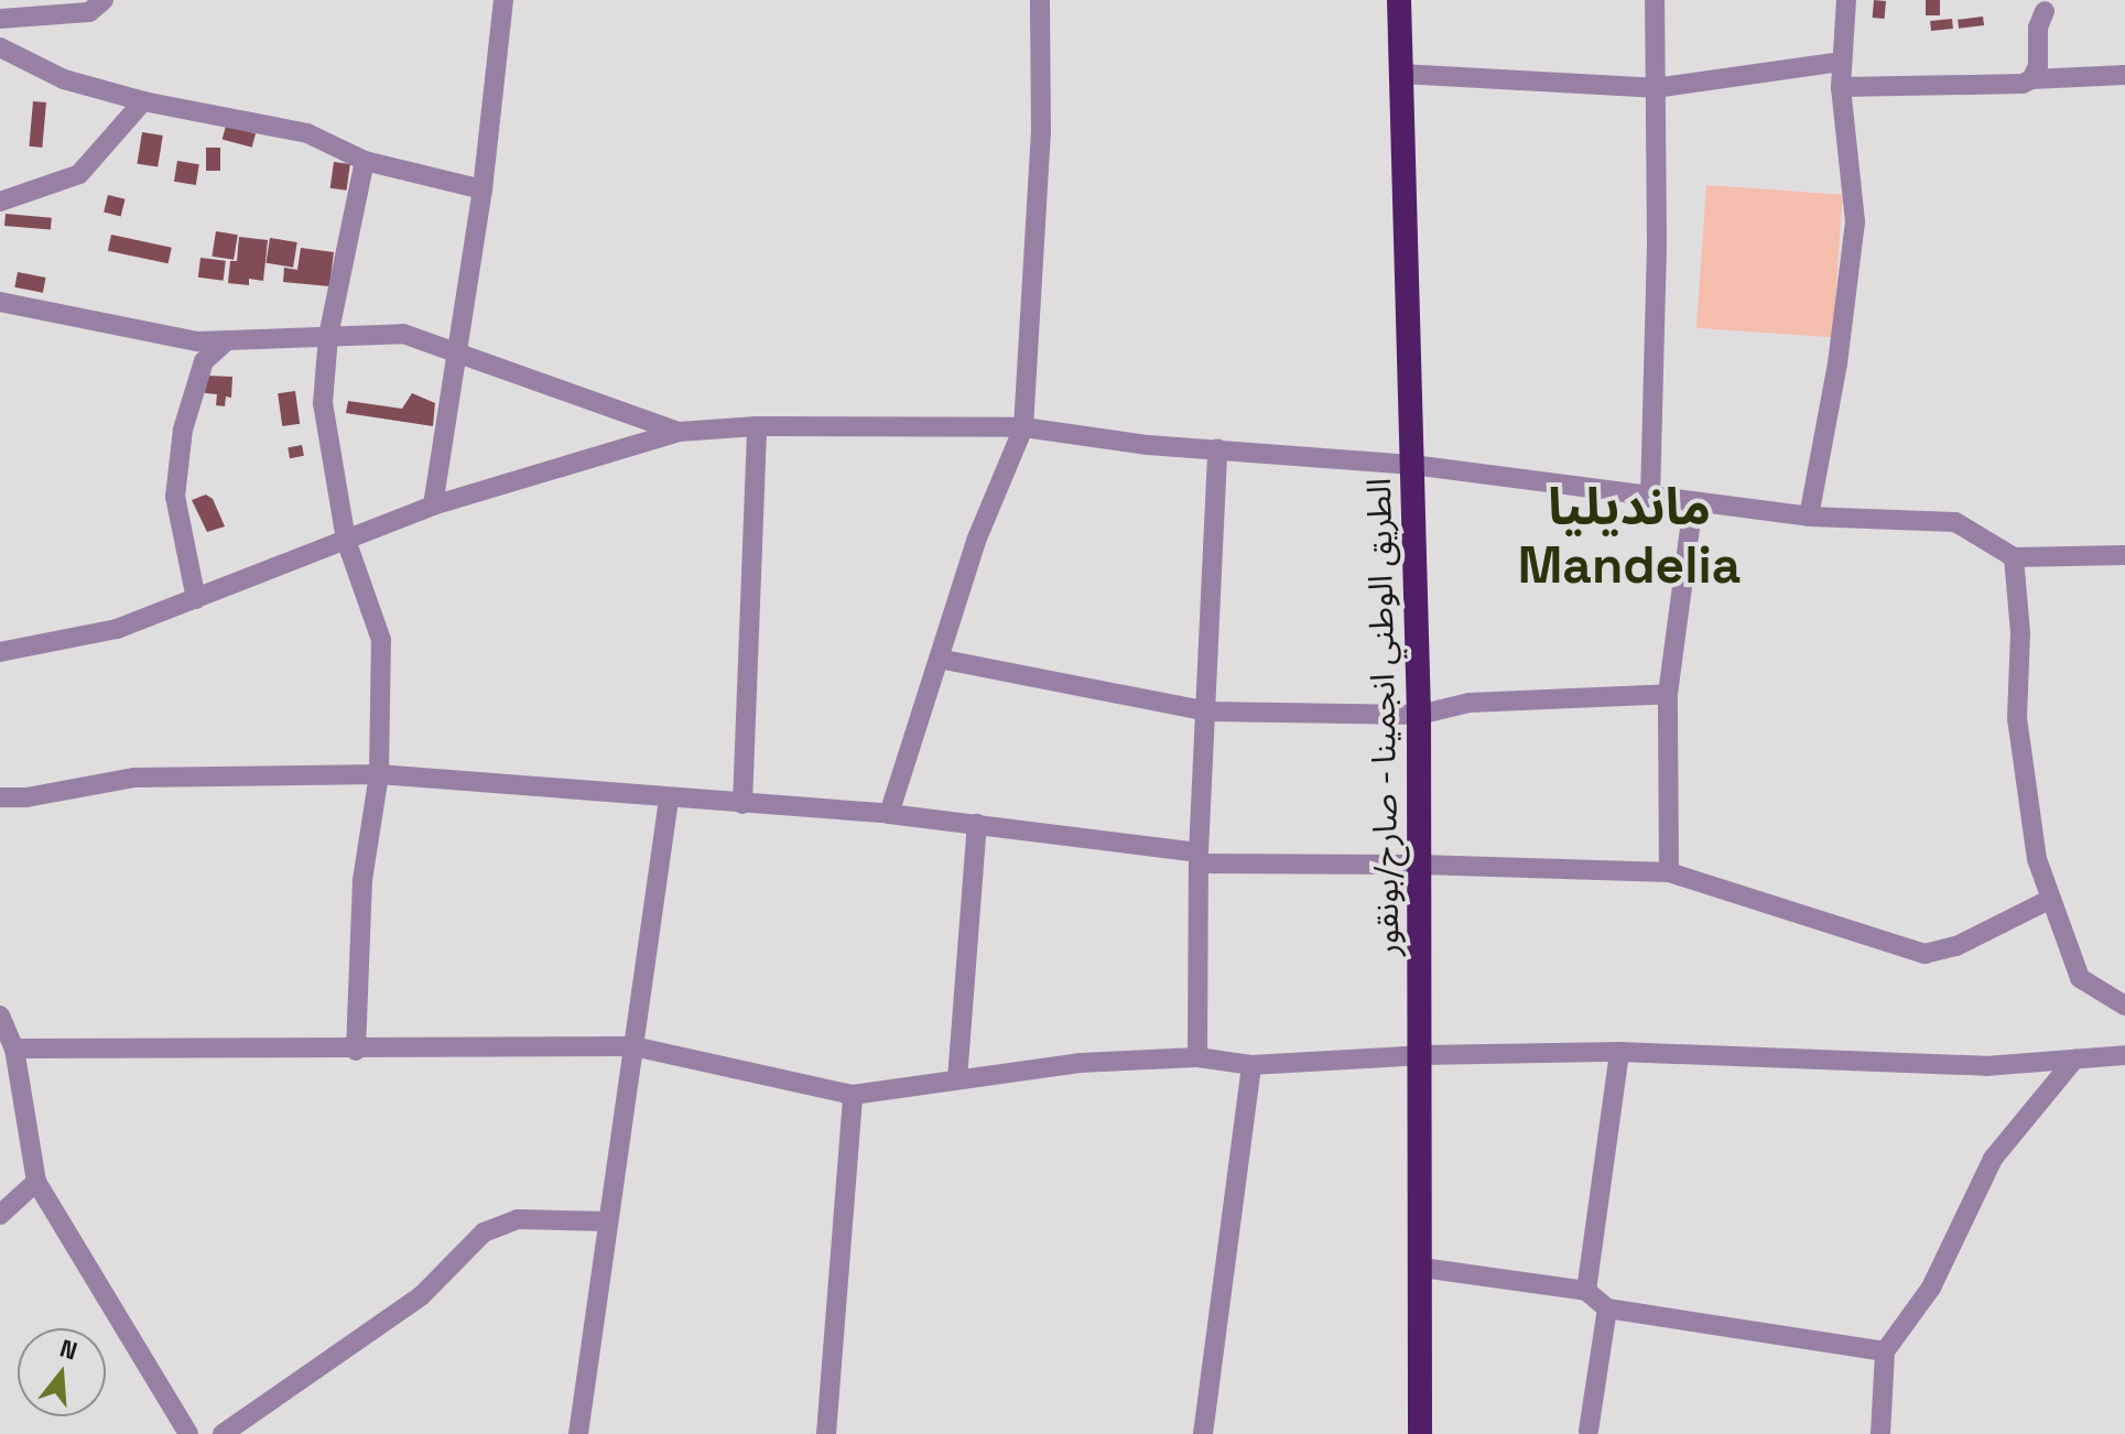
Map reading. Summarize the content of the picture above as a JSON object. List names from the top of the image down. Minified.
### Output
{"streets":{"highway":["الطريق الوطني انجمينا - صارح/بونقور"]},"districts":["مانديليا Mandelia"],"north":"top"}
